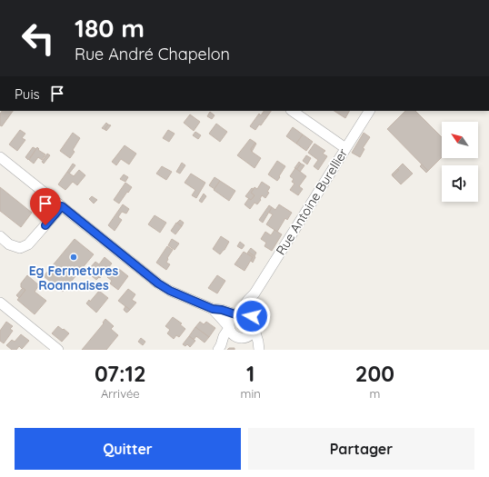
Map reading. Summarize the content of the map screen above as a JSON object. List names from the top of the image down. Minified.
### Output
{"streets":{"street":["Rue Antoine Burellier"]},"places":["Eg Fermetures Roannaises"],"north":"top left","page":{"turn":["180 m","Rue André Chapelon"],"then":"Puis","eta":["07:12","Arrivée","1","min","200","m"],"buttons":["Quitter","Partager"]}}
